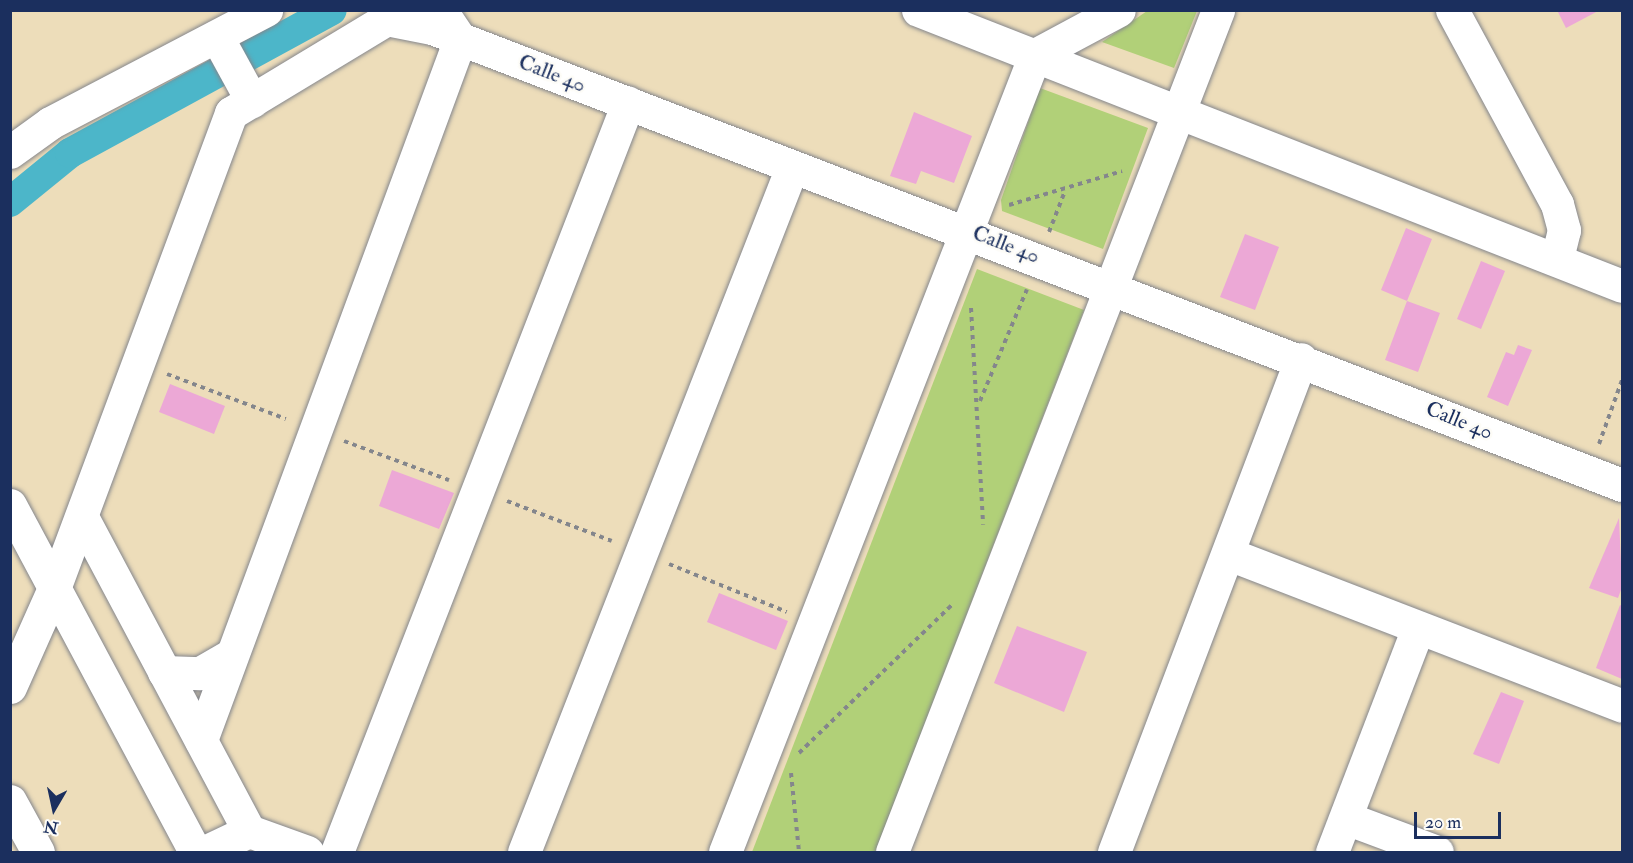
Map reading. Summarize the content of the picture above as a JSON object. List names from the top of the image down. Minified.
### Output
{"streets":{"street":["Calle 40"]},"scale_bar":"20 m","north":"bottom"}
